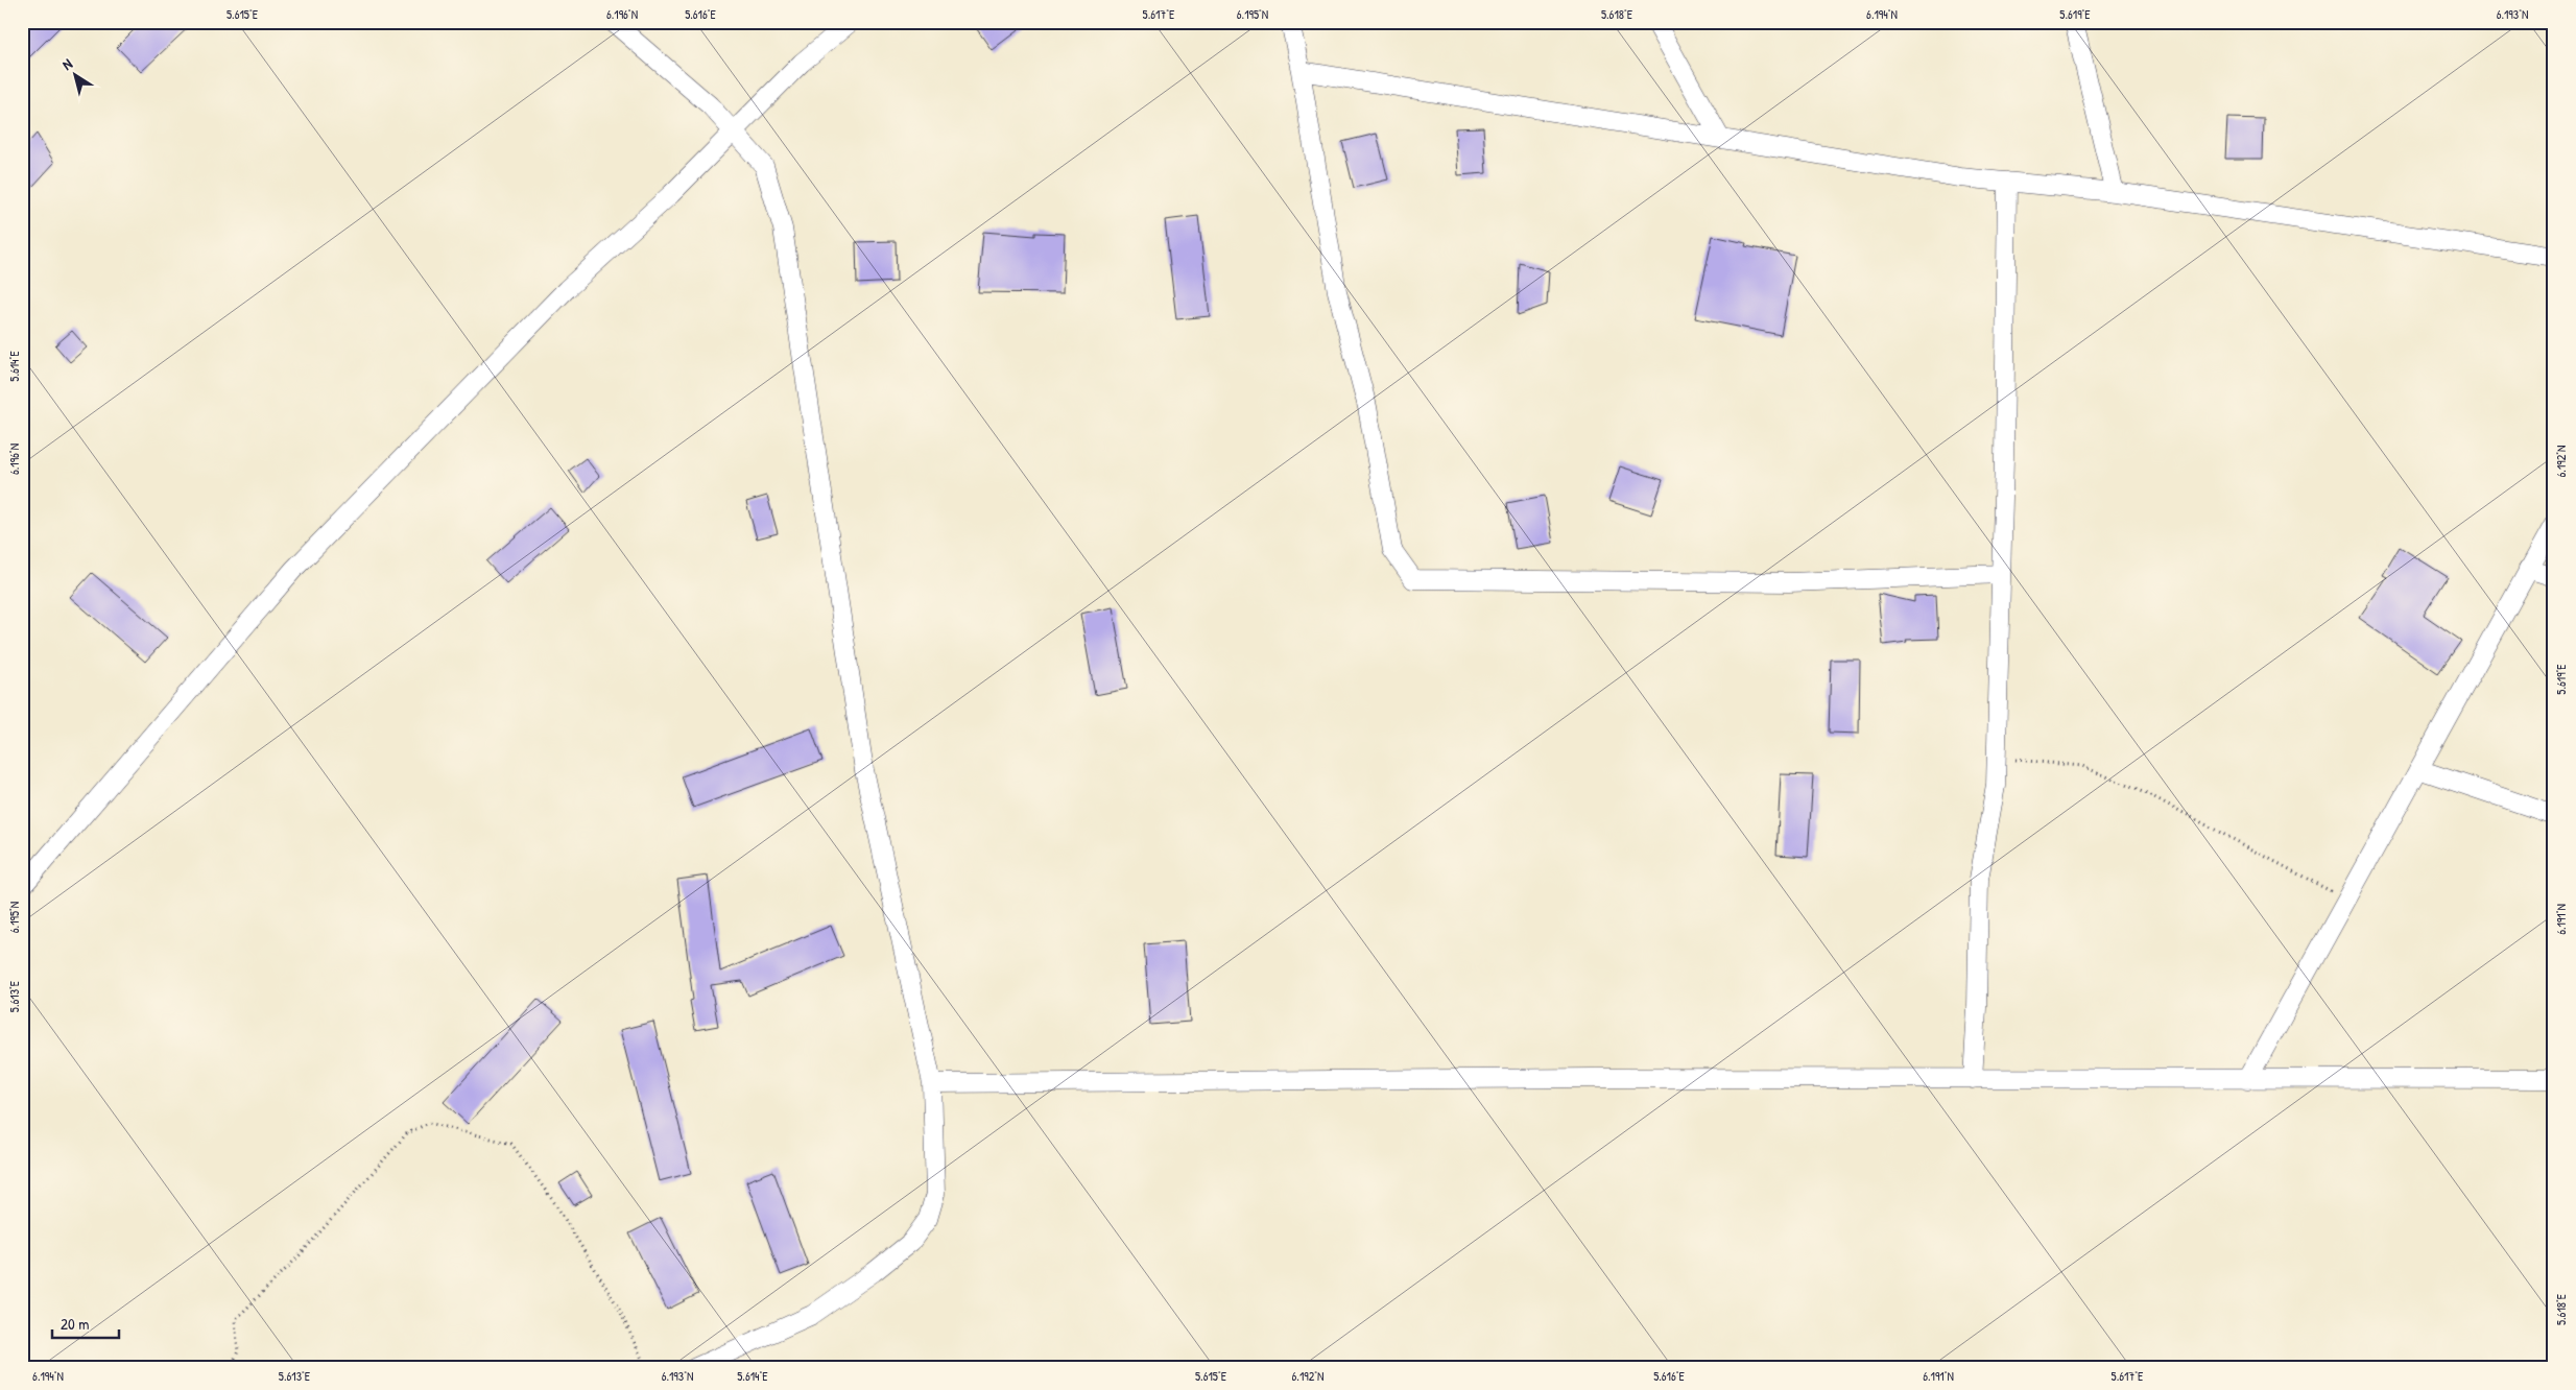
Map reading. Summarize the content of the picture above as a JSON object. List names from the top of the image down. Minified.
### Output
{"scale_bar":"20 m","north":"top left","coordinates":["5.615°E","6.196°N","5.616°E","5.617°E","6.195°N","5.618°E","6.194°N","5.619°E","6.193°N","5.614°E","6.192°N","6.191°N","5.613°E"]}
